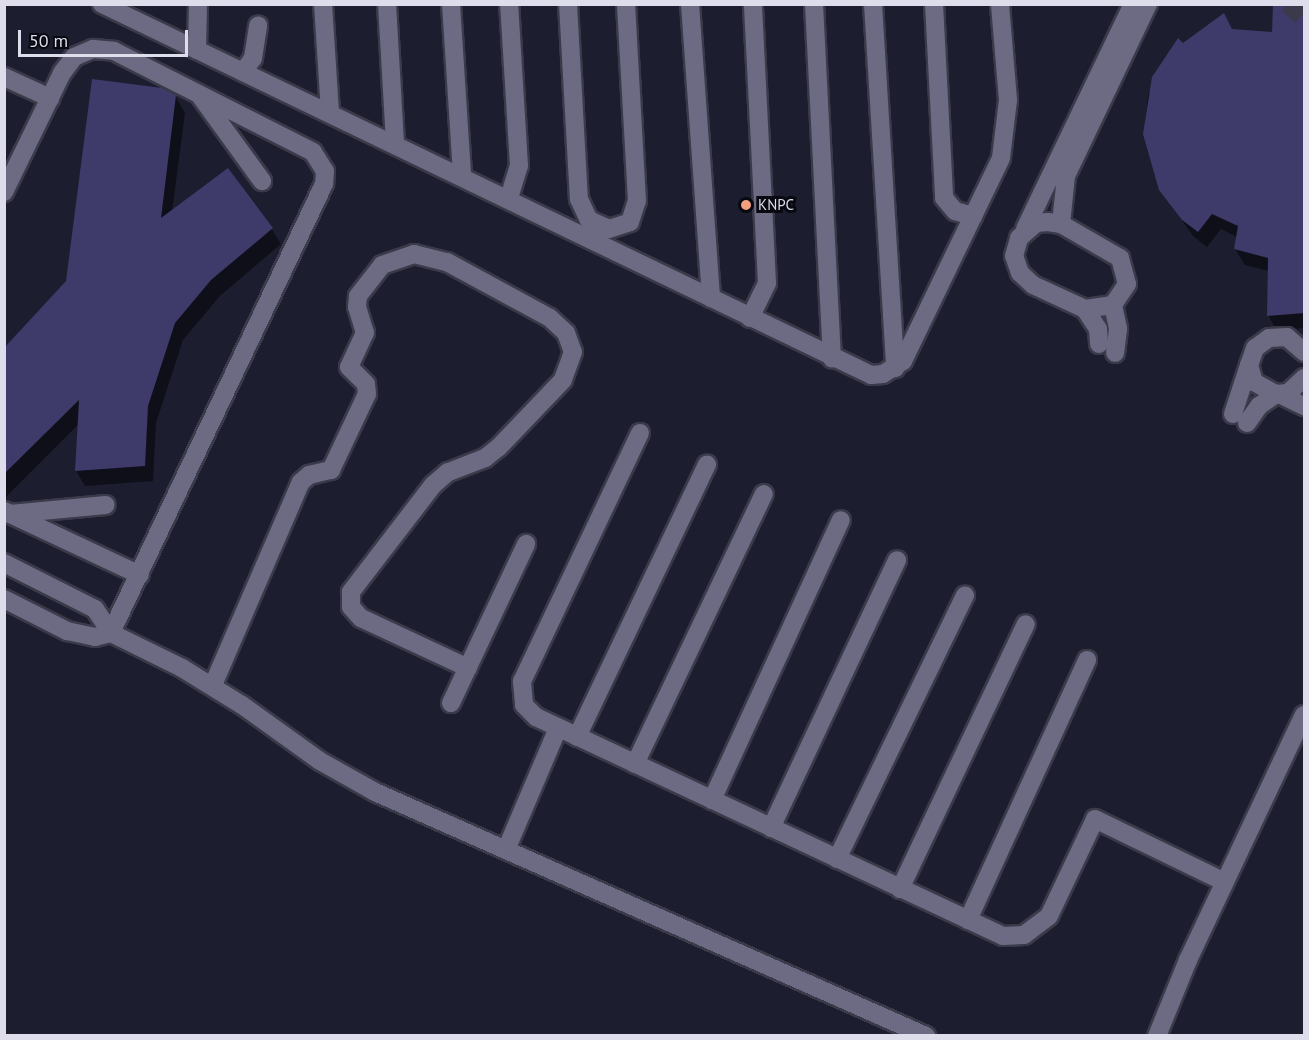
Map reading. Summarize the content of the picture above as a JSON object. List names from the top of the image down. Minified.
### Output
{"places":["KNPC"],"scale_bar":"50 m"}
